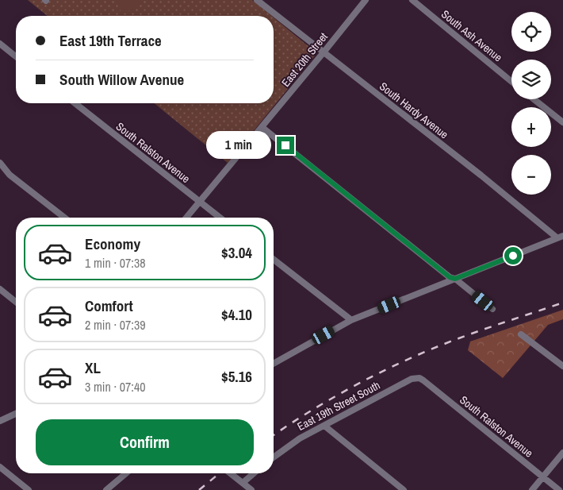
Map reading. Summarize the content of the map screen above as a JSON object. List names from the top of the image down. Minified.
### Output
{"streets":{"street":["South Ash Avenue","East 20th Street","South Hardy Avenue","South Ralston Avenue","East 19th Street South"]},"crossings":[["East 20th Street","South Hardy Avenue"],["East 20th Street","South Ralston Avenue"],["South Ralston Avenue","East 19th Street South"]],"page":{"map_buttons":["+","−"],"banner":["East 19th Terrace","South Willow Avenue"],"bubble":"1 min","list":[{"name":"Economy","note":"1 min · 07:38","value":"$3.04"},{"name":"Comfort","note":"2 min · 07:39","value":"$4.10"},{"name":"XL","note":"3 min · 07:40","value":"$5.16"}],"buttons":"Confirm"}}
